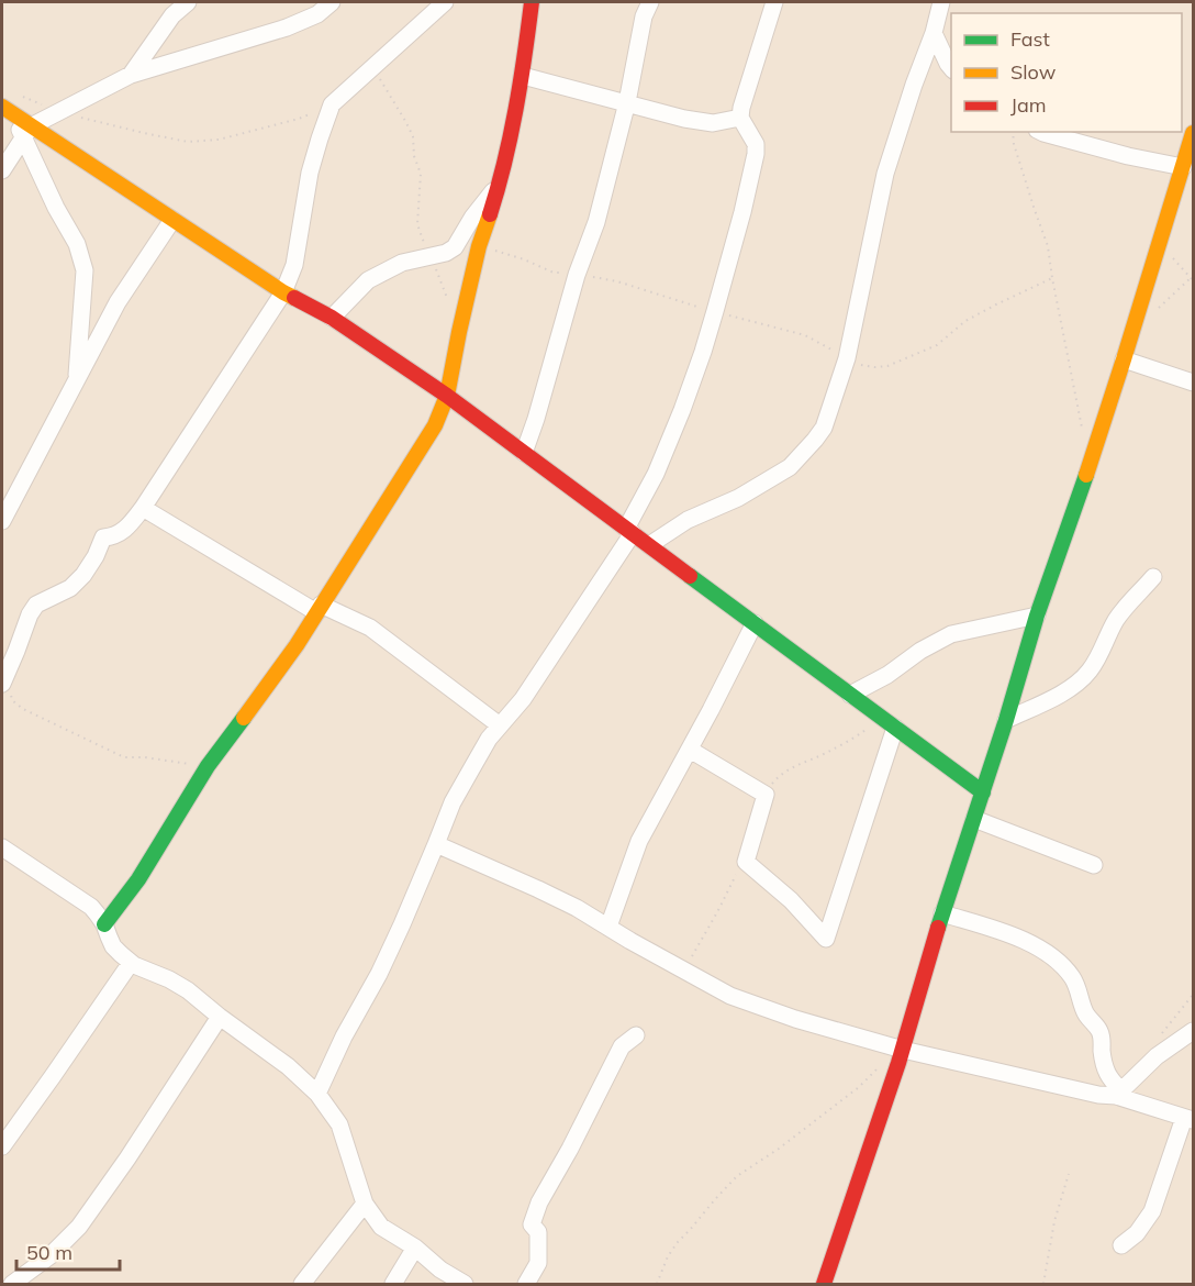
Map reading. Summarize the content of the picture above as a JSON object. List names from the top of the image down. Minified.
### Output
{"legend":["Fast","Slow","Jam"],"scale_bar":"50 m"}
